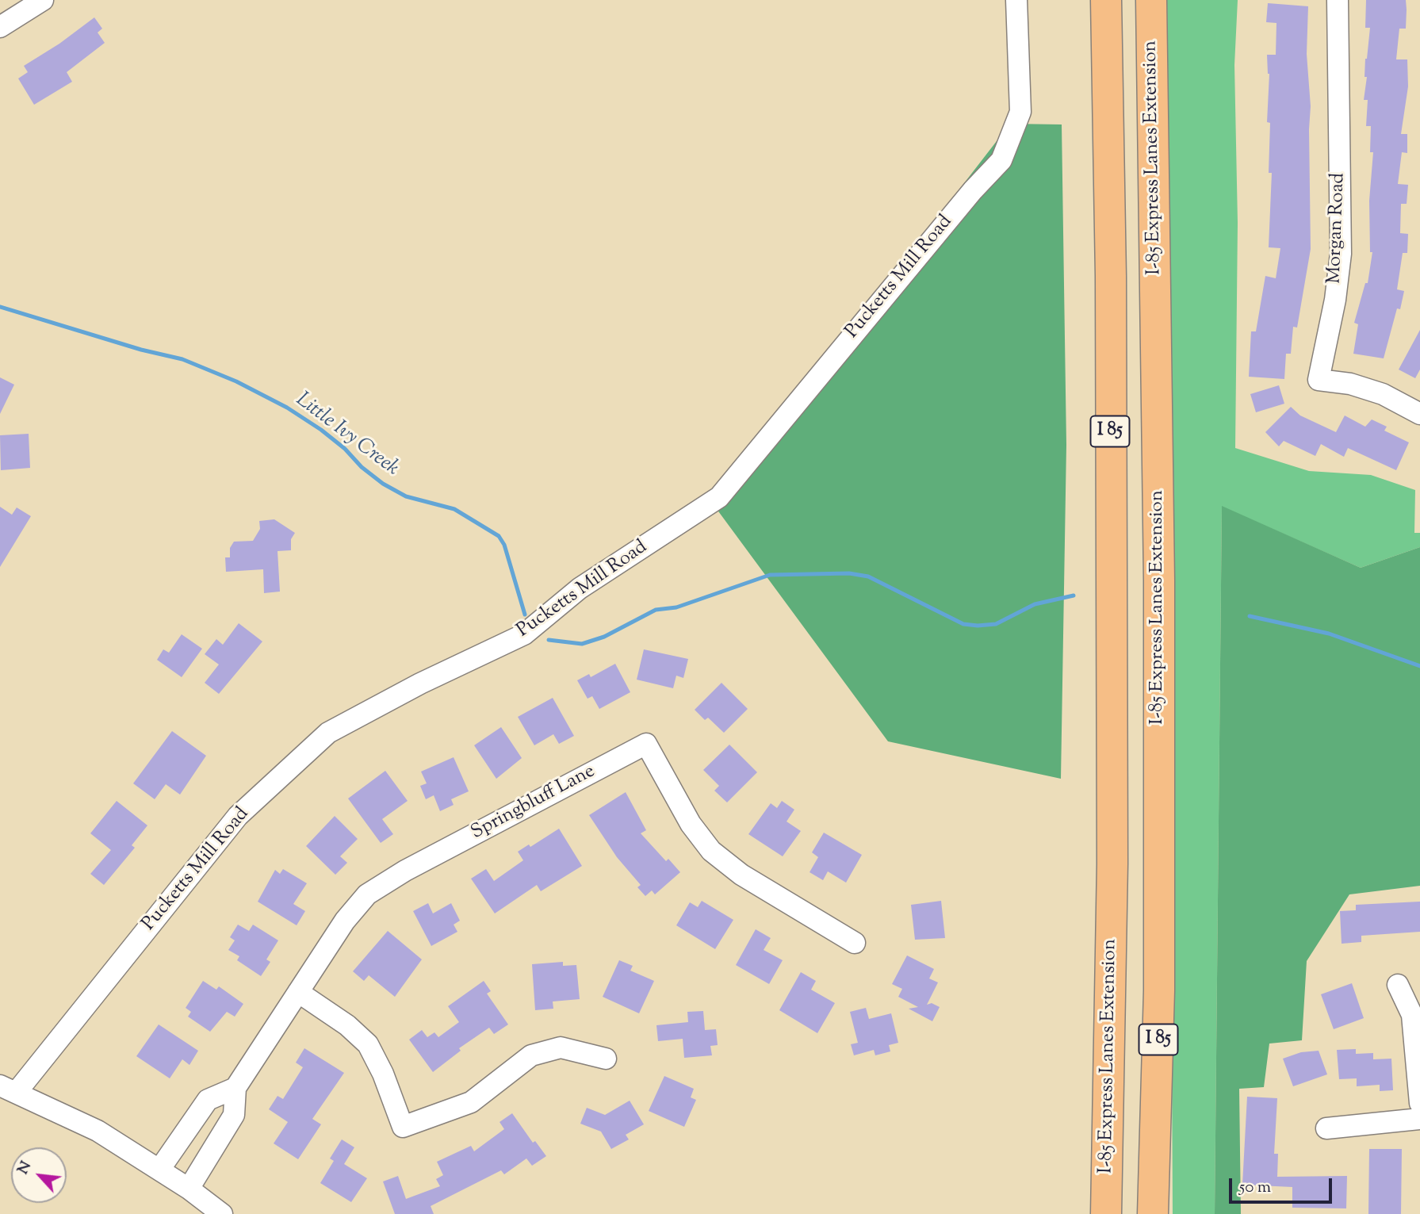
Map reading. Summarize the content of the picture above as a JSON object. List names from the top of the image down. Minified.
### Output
{"streets":{"highway":["I-85 Express Lanes Extension","I 85"],"street":["Morgan Road","Pucketts Mill Road","Springbluff Lane"]},"water":["Little Ivy Creek"],"scale_bar":"50 m","north":"top left"}
